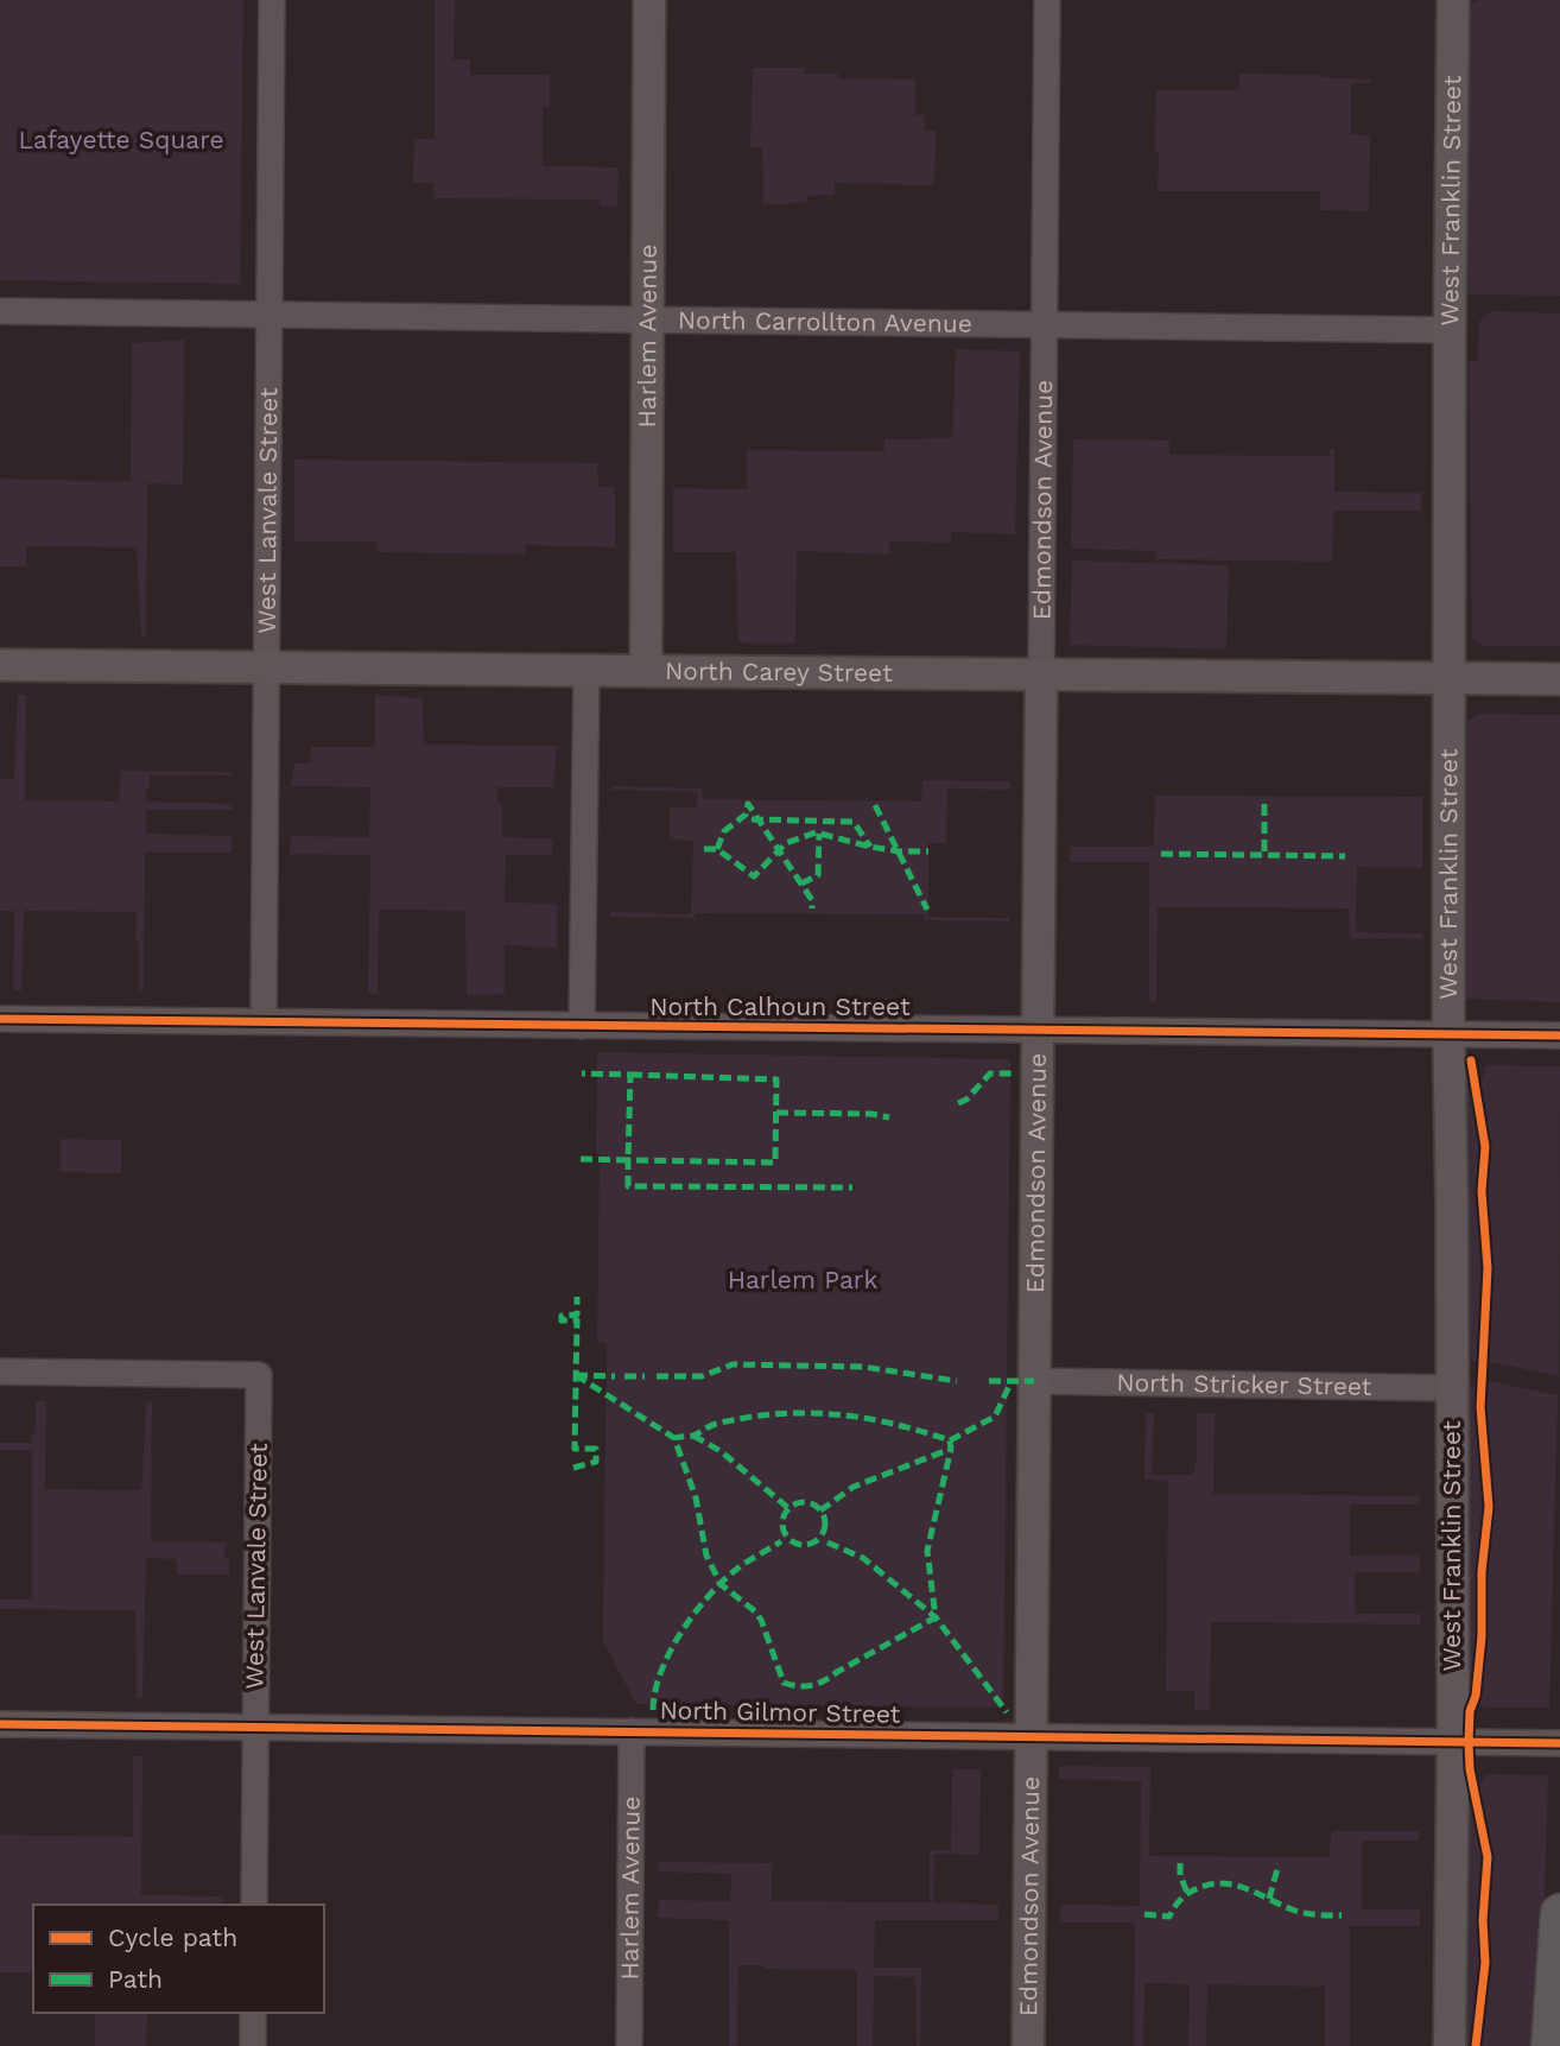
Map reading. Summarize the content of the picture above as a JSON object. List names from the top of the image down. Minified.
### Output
{"streets":{"main road":["West Franklin Street","Harlem Avenue","Edmondson Avenue","North Carey Street"],"street":["North Carrollton Avenue","West Lanvale Street","North Calhoun Street","North Stricker Street","North Gilmor Street"]},"crossings":[["West Franklin Street","North Carrollton Avenue"],["West Franklin Street","North Carey Street"],["West Franklin Street","North Calhoun Street"],["West Franklin Street","North Stricker Street"],["West Franklin Street","North Gilmor Street"],["North Carrollton Avenue","Harlem Avenue"],["North Carrollton Avenue","Edmondson Avenue"],["North Carrollton Avenue","West Lanvale Street"],["Harlem Avenue","North Carey Street"],["Harlem Avenue","North Gilmor Street"],["Edmondson Avenue","North Carey Street"],["Edmondson Avenue","North Calhoun Street"],["Edmondson Avenue","North Stricker Street"],["Edmondson Avenue","North Gilmor Street"],["West Lanvale Street","North Carey Street"],["West Lanvale Street","North Calhoun Street"],["West Lanvale Street","North Gilmor Street"]],"parks":["Lafayette Square","Harlem Park"],"legend":["Cycle path","Path"]}
